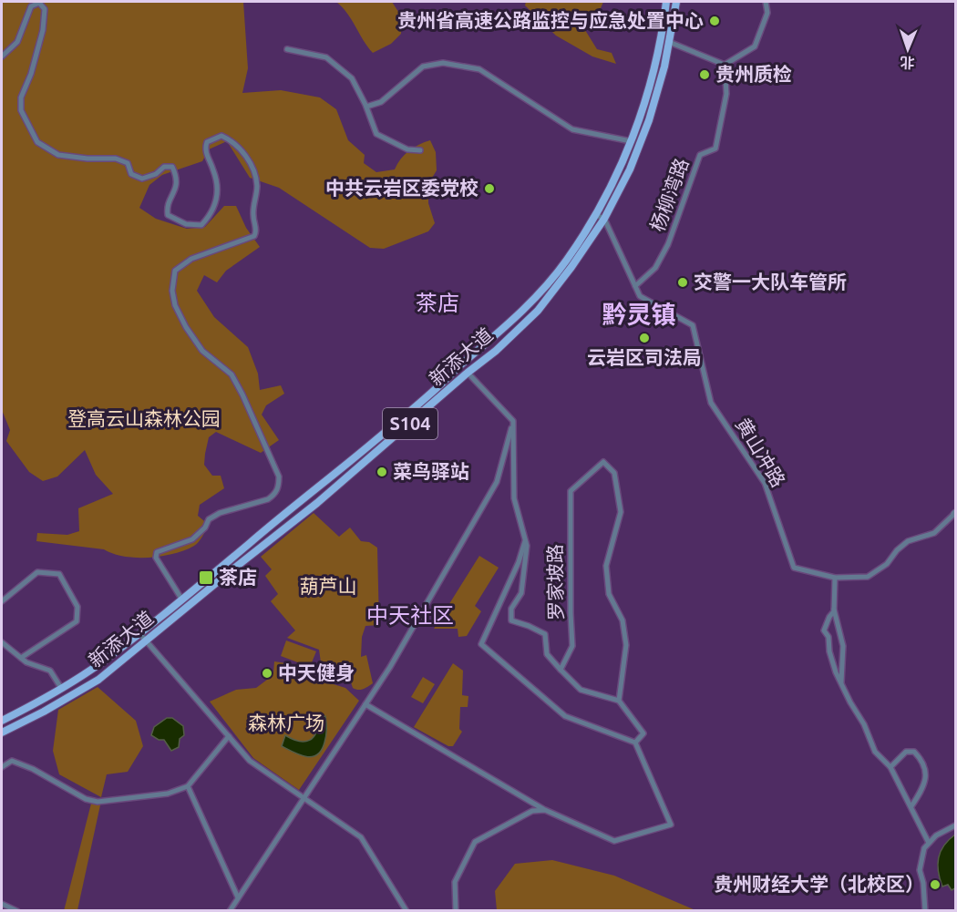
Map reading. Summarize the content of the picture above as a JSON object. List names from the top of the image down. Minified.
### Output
{"streets":{"main road":["新添大道","S104"],"street":["杨柳湾路","黄山冲路","罗家坡路"]},"crossings":[["杨柳湾路","黄山冲路"],["新添大道","黄山冲路"]],"districts":["茶店","黔灵镇","中天社区"],"parks":["登高云山森林公园","葫芦山","森林广场"],"places":{"other":["贵州省高速公路监控与应急处置中心","贵州质检","中共云岩区委党校","交警一大队车管所","云岩区司法局","菜鸟驿站","中天健身","贵州财经大学（北校区）"],"transit":["茶店"]},"north":"bottom"}
